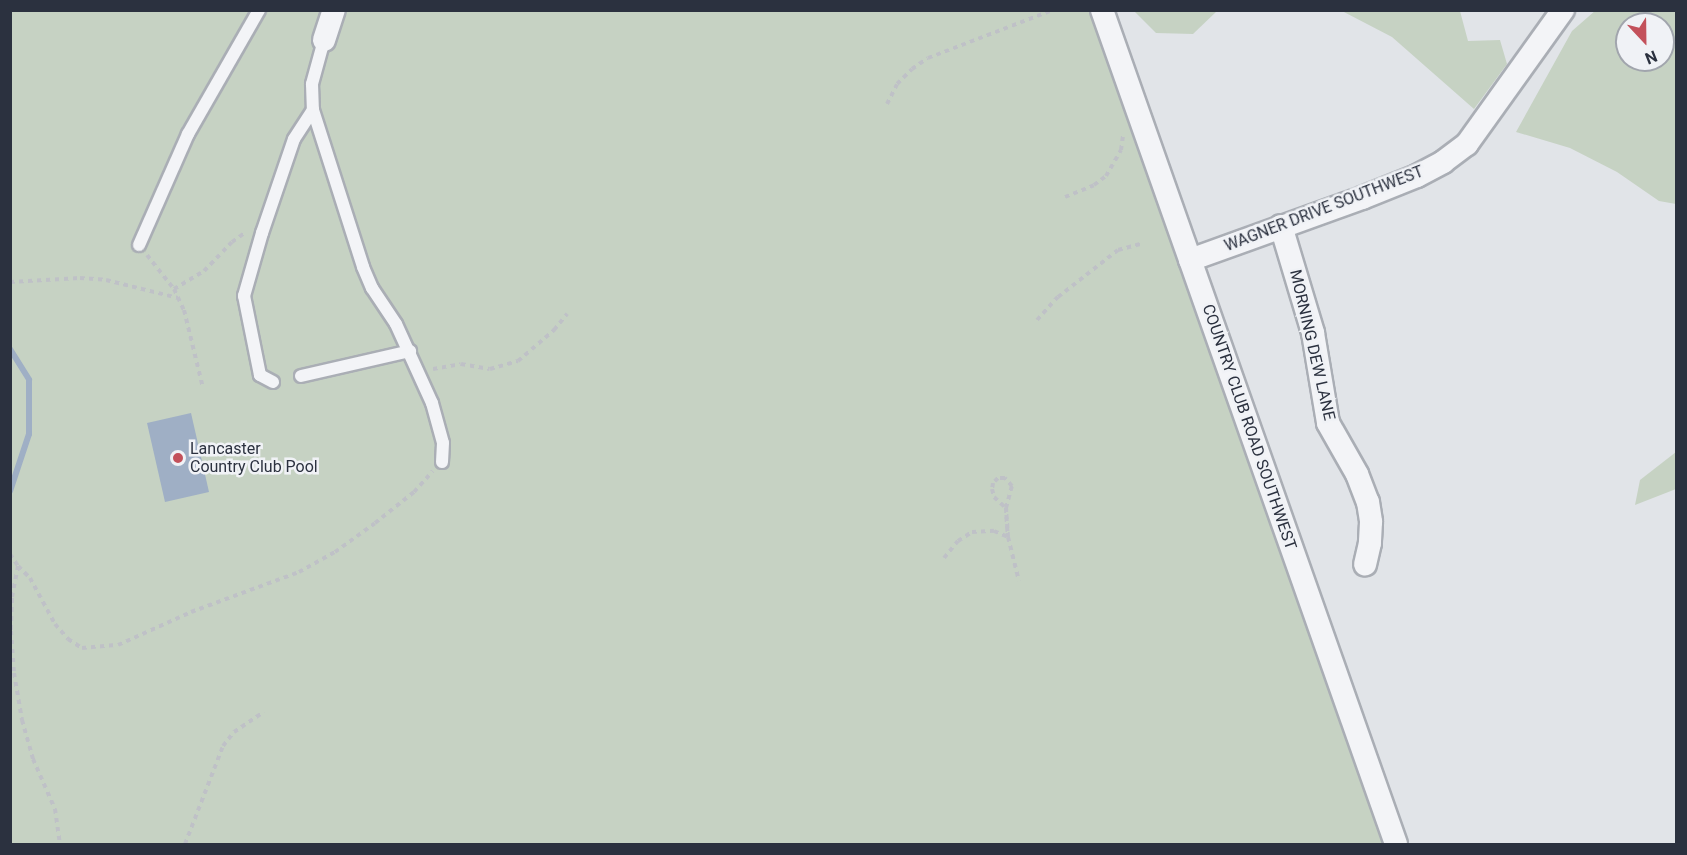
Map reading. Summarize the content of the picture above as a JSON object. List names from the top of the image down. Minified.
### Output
{"streets":{"street":["WAGNER DRIVE SOUTHWEST","MORNING DEW LANE","COUNTRY CLUB ROAD SOUTHWEST"]},"crossings":[["WAGNER DRIVE SOUTHWEST","MORNING DEW LANE"],["WAGNER DRIVE SOUTHWEST","COUNTRY CLUB ROAD SOUTHWEST"]],"places":["Lancaster Country Club Pool"],"north":"bottom"}
